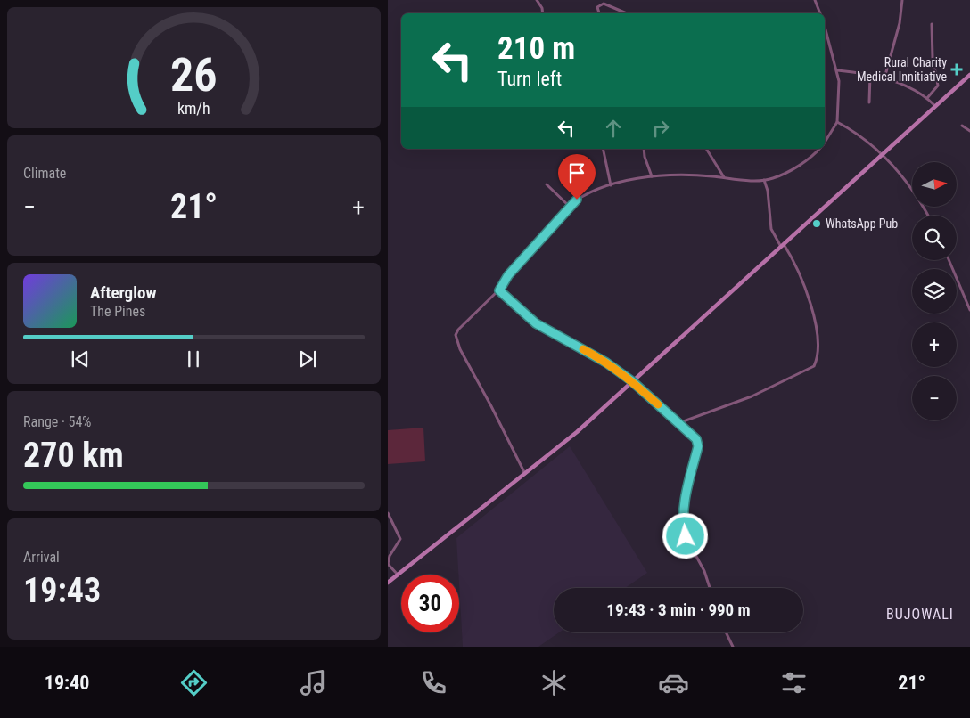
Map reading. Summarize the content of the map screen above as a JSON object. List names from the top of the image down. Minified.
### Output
{"districts":["BUJOWALI"],"places":{"health":["Rural Charity Medical Innitiative"],"other":["WhatsApp Pub"]},"north":"right","page":{"turn":["210 m","Turn left"],"tile":["Climate",["Range · 54%","270 km"],["Arrival","19:43"]],"map_buttons":["+","−"],"heat":["−","21°","+"],"song":["Afterglow","The Pines"],"limit":"30","trip":"19:43 · 3 min · 990 m","tabs":["19:40","21°"],"gauge":["26","km/h"]}}
